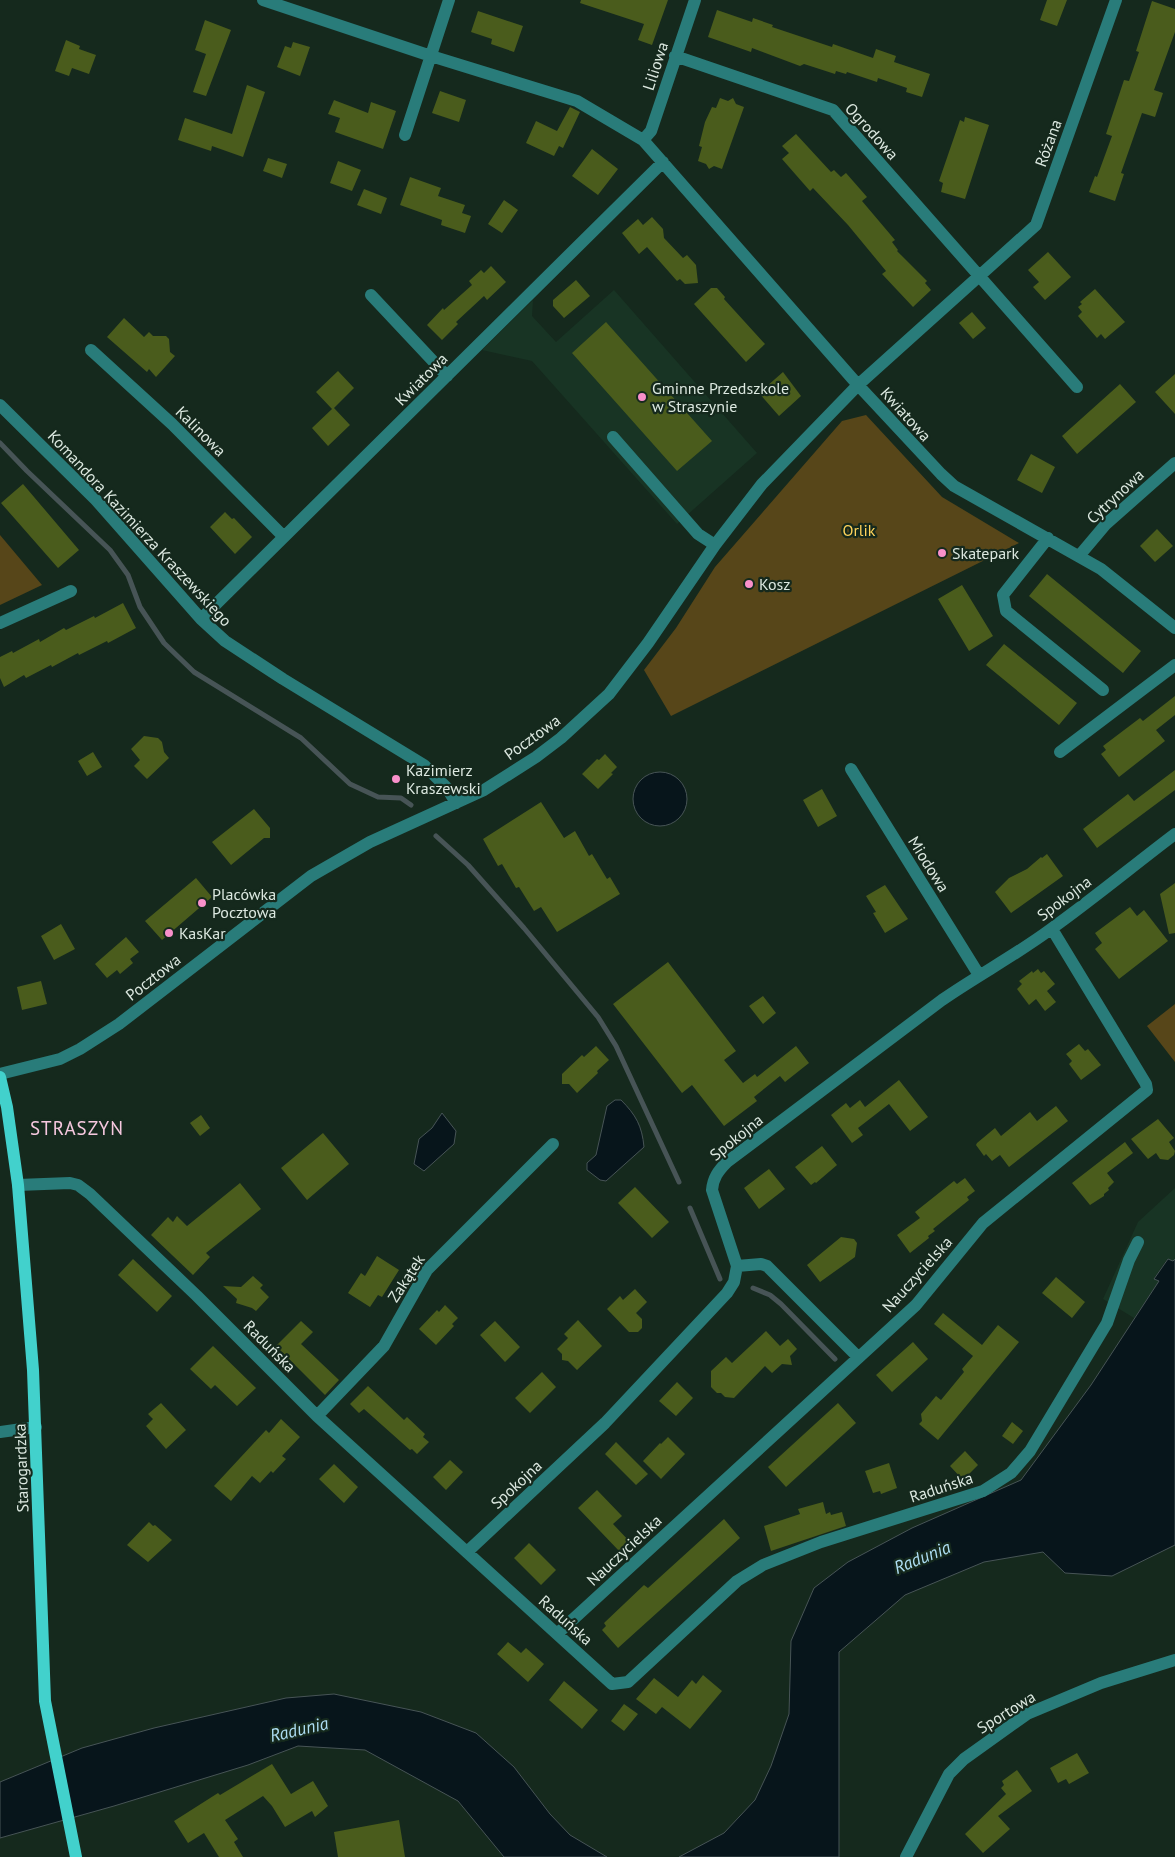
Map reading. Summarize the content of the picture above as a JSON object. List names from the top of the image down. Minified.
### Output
{"streets":{"main road":["Starogardzka"],"street":["Liliowa","Ogrodowa","Różana","Kwiatowa","Kalinowa","Cytrynowa","Komandora Kazimierza Kraszewskiego","Pocztowa","Miodowa","Spokojna","Nauczycielska","Zakątek","Raduńska","Sportowa"]},"crossings":[["Liliowa","Ogrodowa"],["Liliowa","Kwiatowa"],["Ogrodowa","Różana"],["Różana","Kwiatowa"],["Różana","Pocztowa"],["Kwiatowa","Kalinowa"],["Kwiatowa","Cytrynowa"],["Kwiatowa","Komandora Kazimierza Kraszewskiego"],["Kwiatowa","Pocztowa"],["Komandora Kazimierza Kraszewskiego","Pocztowa"],["Pocztowa","Starogardzka"],["Miodowa","Spokojna"],["Spokojna","Nauczycielska"],["Spokojna","Raduńska"],["Nauczycielska","Raduńska"],["Zakątek","Raduńska"],["Raduńska","Starogardzka"]],"districts":["STRASZYN"],"water":["Radunia"],"parks":["Orlik"],"places":["Gminne Przedszkole w Straszynie","Skatepark","Kosz","Kazimierz Kraszewski","Placówka Pocztowa","KasKar"]}
